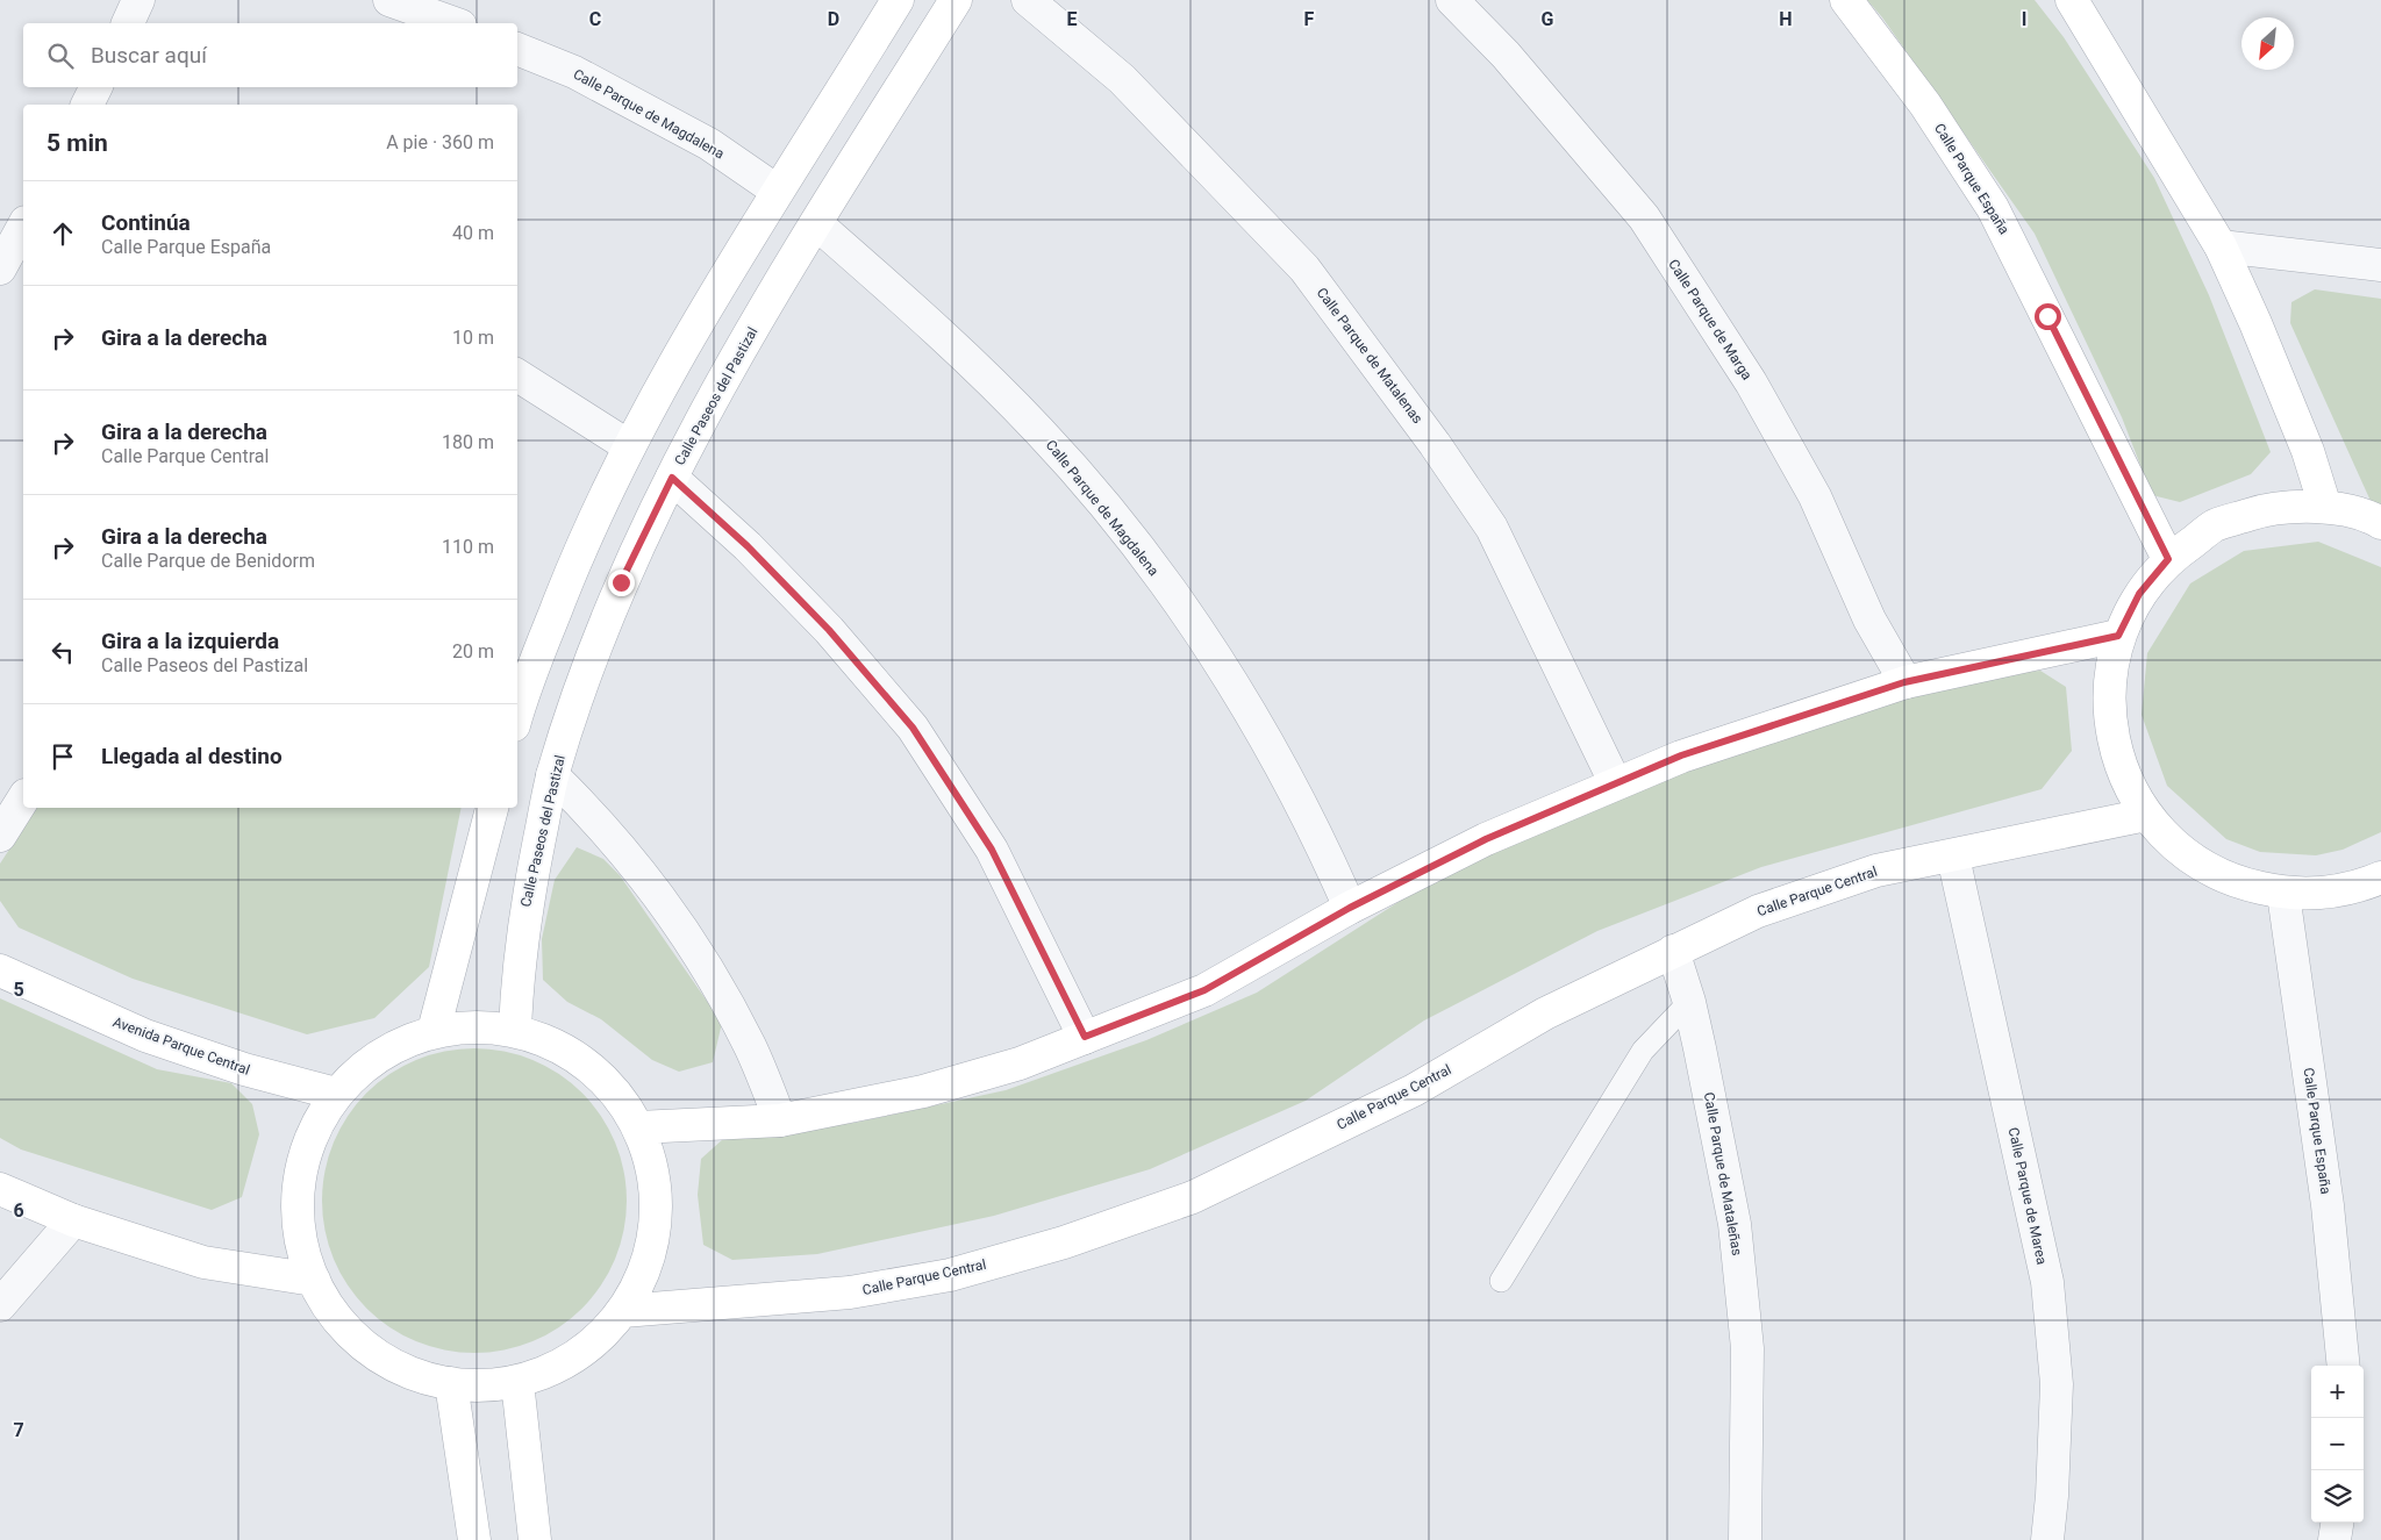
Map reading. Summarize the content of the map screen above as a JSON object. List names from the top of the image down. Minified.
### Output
{"streets":{"street":["Calle Parque de Magdalena","Calle Parque España","Calle Parque de Marga","Calle Parque de Matalenas","Calle Paseos del Pastizal","Calle Parque Central","Avenida Parque Central","Calle Parque de Mataleñas","Calle Parque de Marea"]},"crossings":[["Calle Parque de Magdalena","Calle Paseos del Pastizal"],["Calle Parque Central","Calle Parque de Mataleñas"],["Calle Parque Central","Calle Parque de Marea"]],"north":"bottom left","page":{"search":"Buscar aquí","heading":["5 min","A pie · 360 m"],"list":[["Continúa","Calle Parque España","40 m"],["Gira a la derecha","10 m"],["Gira a la derecha","Calle Parque Central","180 m"],["Gira a la derecha","Calle Parque de Benidorm","110 m"],["Gira a la izquierda","Calle Paseos del Pastizal","20 m"],"Llegada al destino"],"map_buttons":["+","−"]},"grid":{"columns":["C","D","E","F","G","H","I"],"rows":["5","6","7"]}}
